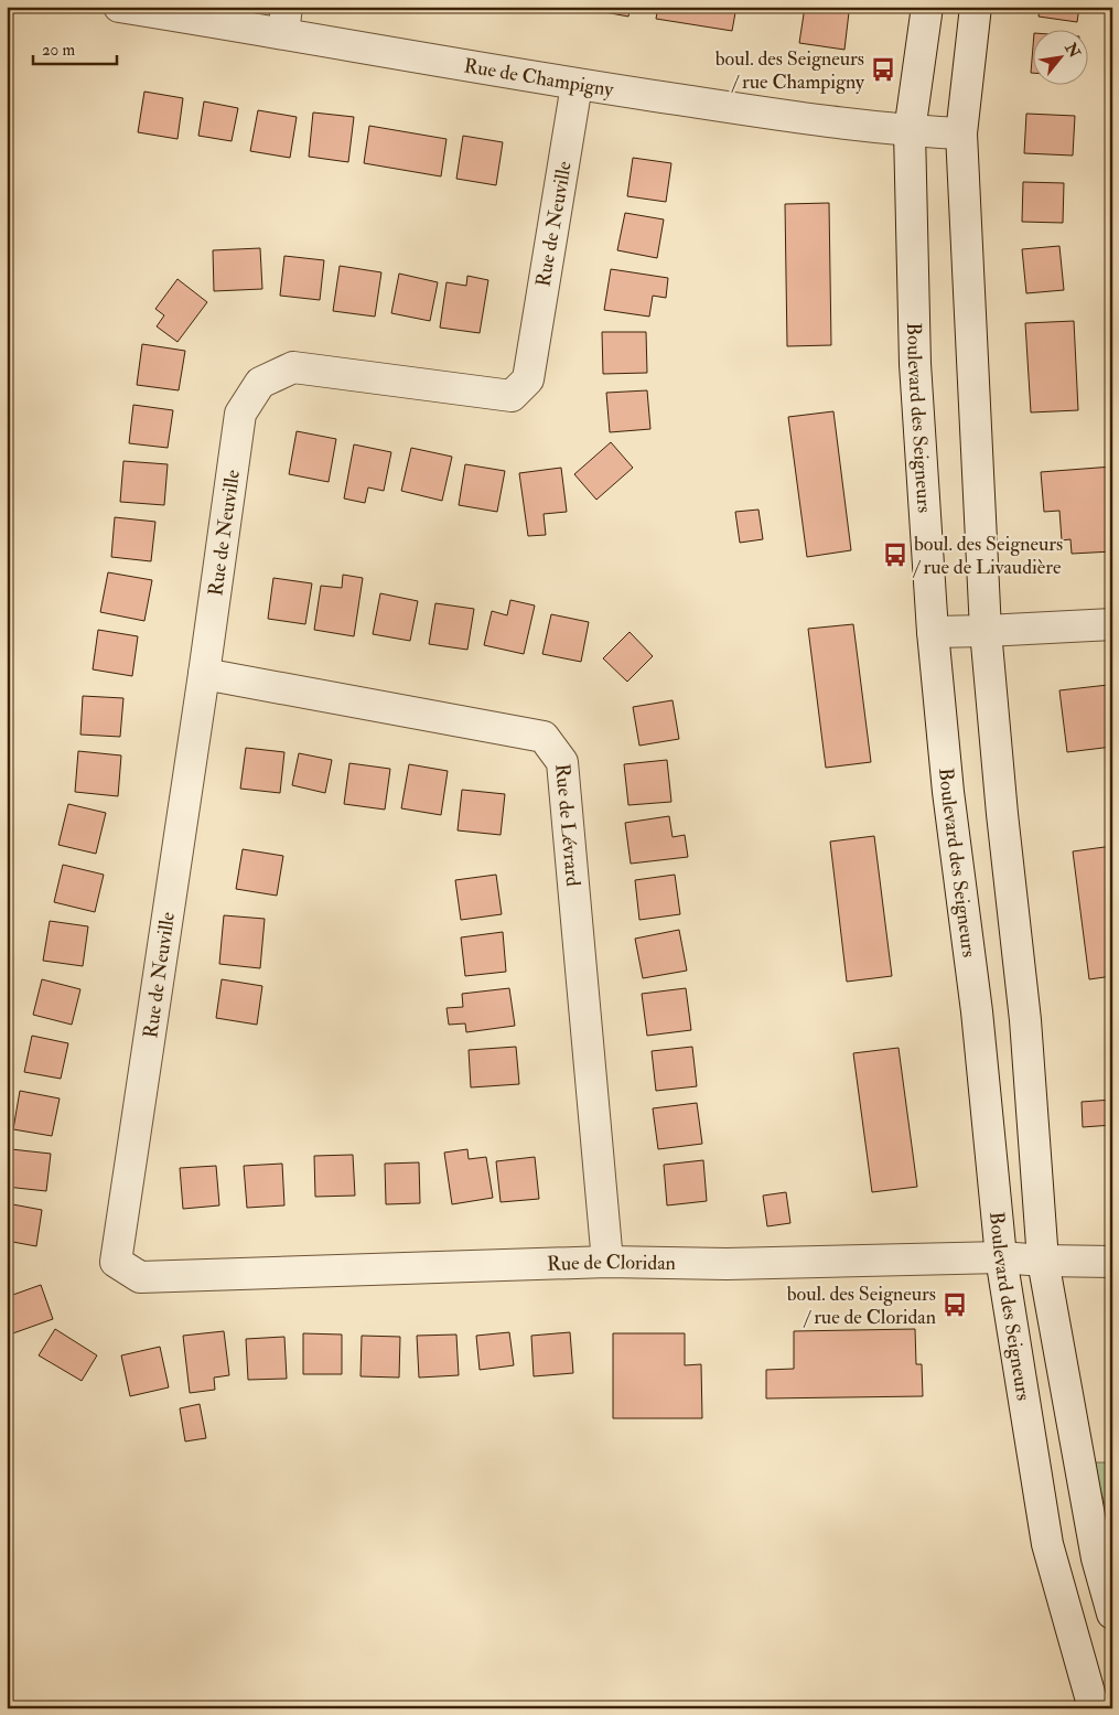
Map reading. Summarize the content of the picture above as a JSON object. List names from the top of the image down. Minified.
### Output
{"streets":{"street":["Rue de Champigny","Rue de Neuville","Boulevard des Seigneurs","Rue de Lévrard","Rue de Cloridan"]},"crossings":[["Rue de Champigny","Rue de Neuville"],["Rue de Champigny","Boulevard des Seigneurs"],["Rue de Neuville","Rue de Lévrard"],["Rue de Neuville","Rue de Cloridan"],["Boulevard des Seigneurs","Rue de Cloridan"],["Rue de Lévrard","Rue de Cloridan"]],"places":{"bus stop":["boul. des Seigneurs / rue Champigny","boul. des Seigneurs / rue de Livaudière","boul. des Seigneurs / rue de Cloridan"]},"scale_bar":"20 m","north":"top right"}
